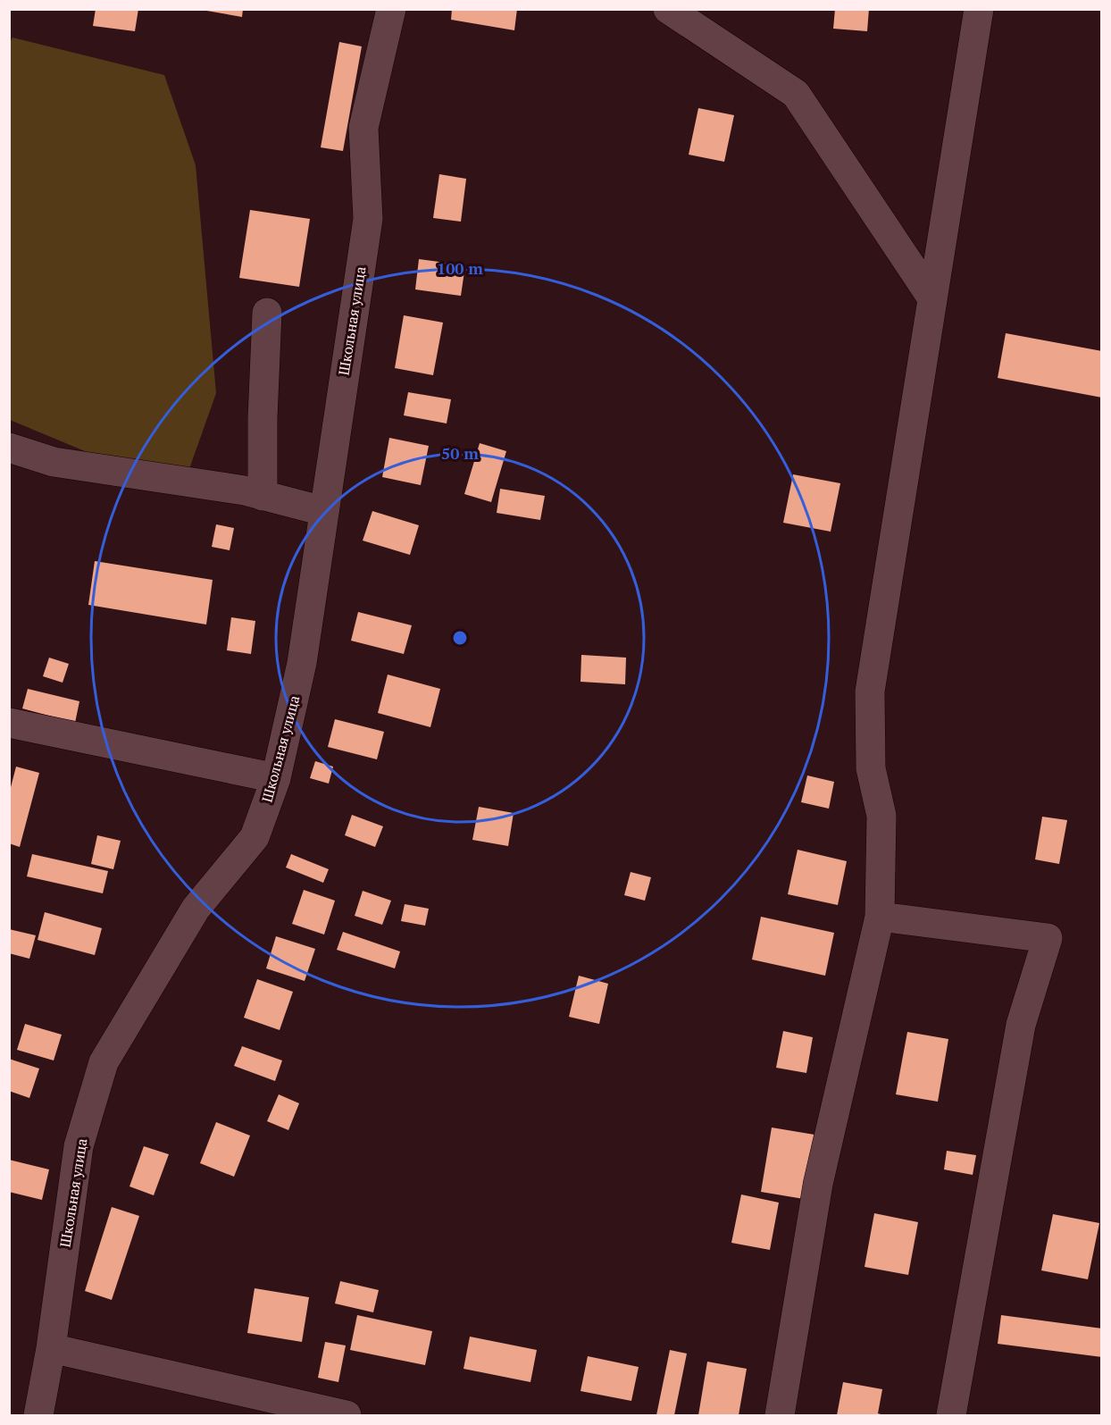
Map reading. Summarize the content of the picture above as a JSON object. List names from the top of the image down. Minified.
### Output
{"streets":{"street":["Школьная улица"]},"rings":["100 m","50 m"]}
